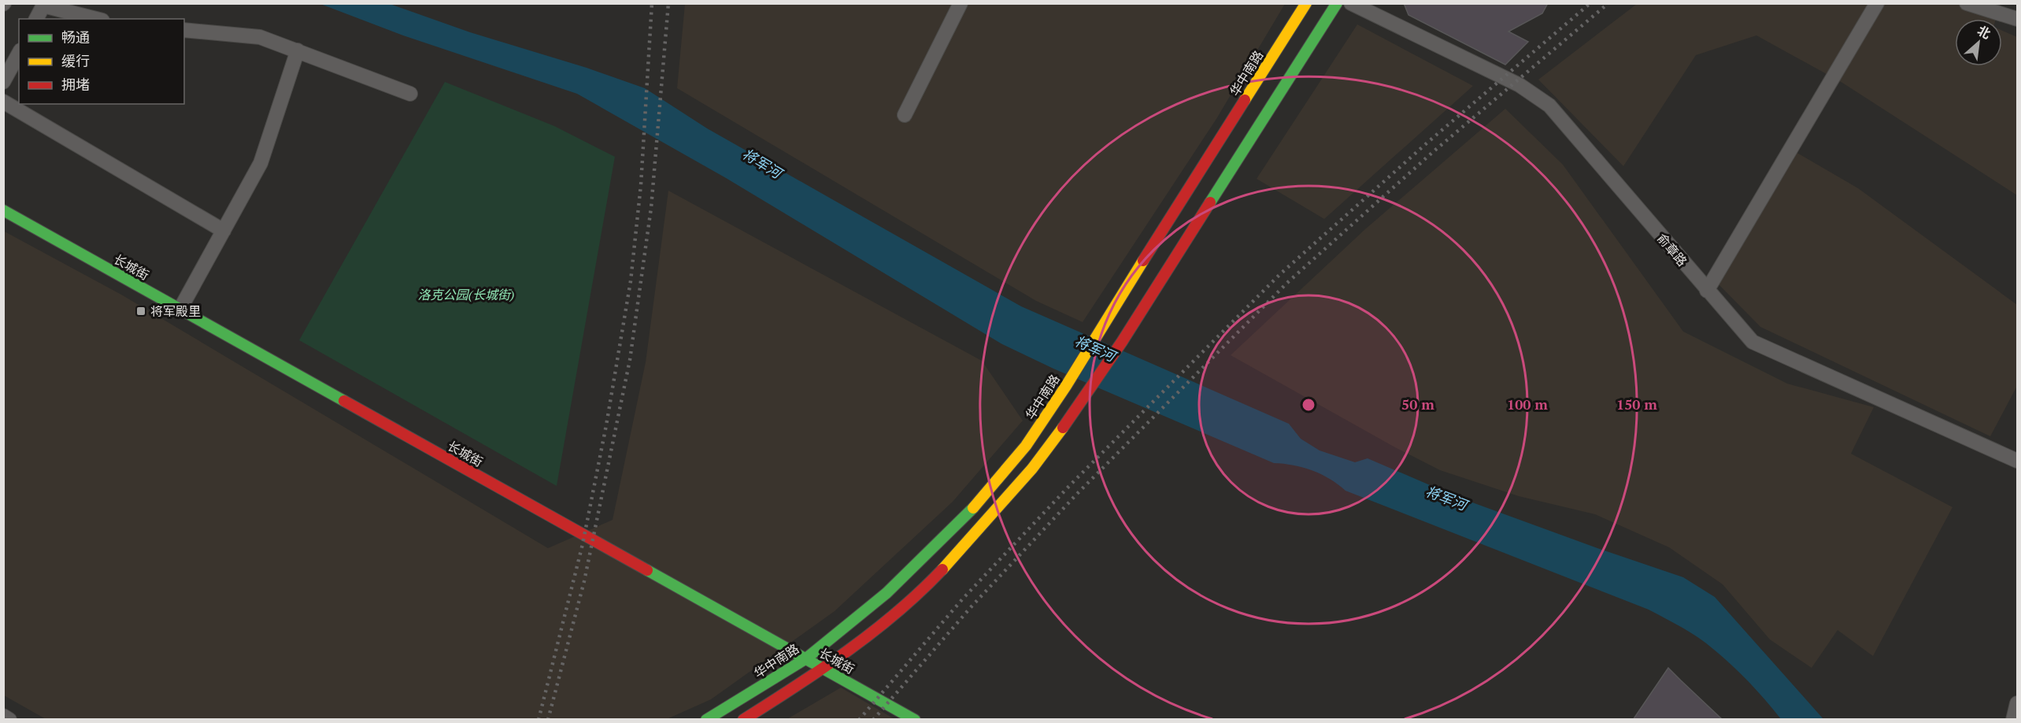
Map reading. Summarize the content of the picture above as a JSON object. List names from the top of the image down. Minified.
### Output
{"streets":{"main road":["华中南路","长城街"],"street":["俞章路"]},"crossings":[["华中南路","长城街"]],"water":["将军河"],"parks":["洛克公园(长城街)"],"places":{"transit":["将军殿里"]},"legend":["畅通","缓行","拥堵"],"north":"top right","rings":["50 m","100 m","150 m"]}
